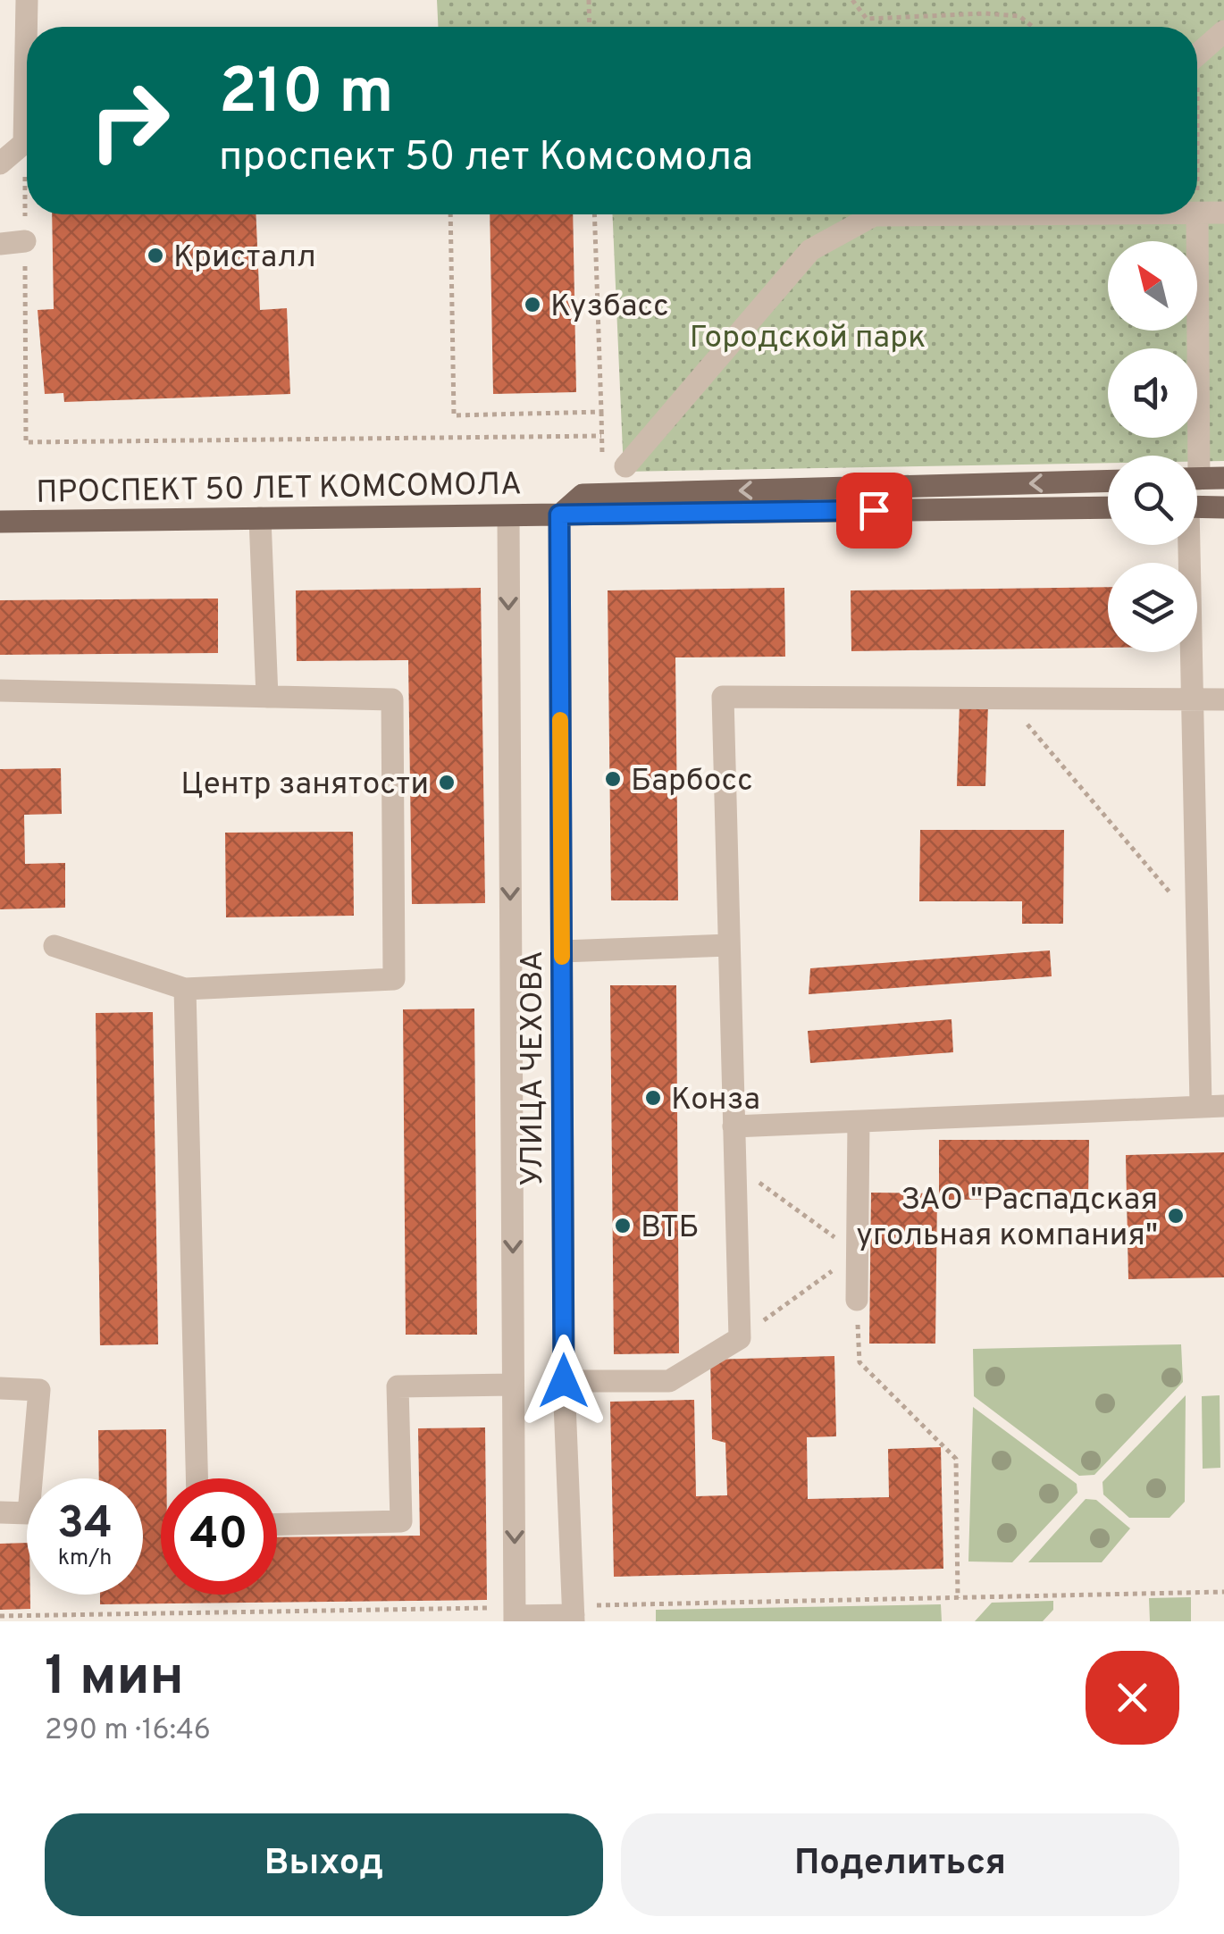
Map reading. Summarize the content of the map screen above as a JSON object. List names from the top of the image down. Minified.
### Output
{"streets":{"main road":["ПРОСПЕКТ 50 ЛЕТ КОМСОМОЛА"],"street":["УЛИЦА ЧЕХОВА"]},"crossings":[["ПРОСПЕКТ 50 ЛЕТ КОМСОМОЛА","УЛИЦА ЧЕХОВА"]],"parks":["Городской парк"],"places":["Кристалл","Кузбасс","Барбосс","Центр занятости","Конза","ЗАО \"Распадская угольная компания\"","ВТБ"],"north":"top left","page":{"turn":["210 m","проспект 50 лет Комсомола"],"speed":"34 km/h","limit":"40","heading":["1 мин","290 m · 16:46"],"buttons":["Выход","Поделиться"]}}
